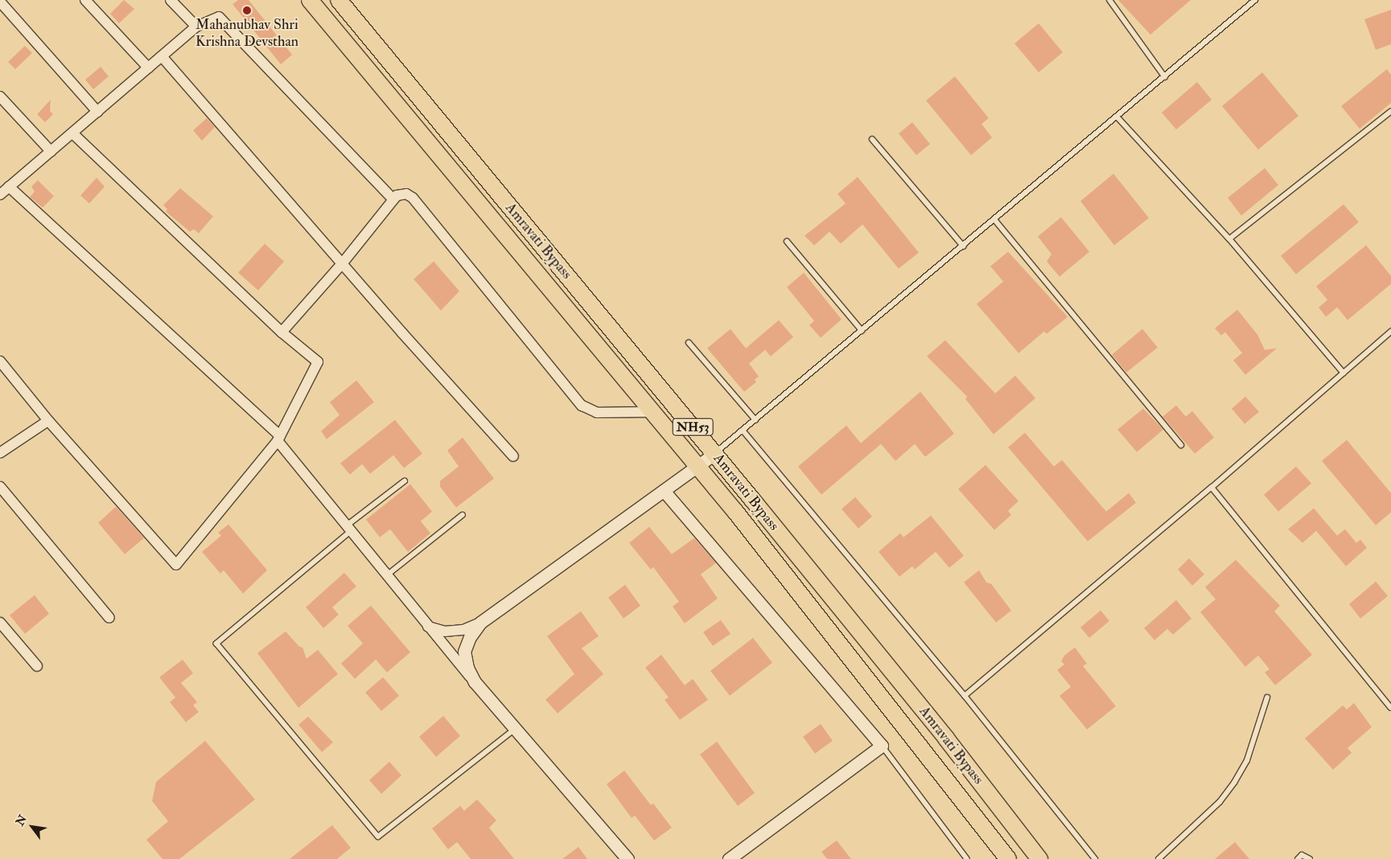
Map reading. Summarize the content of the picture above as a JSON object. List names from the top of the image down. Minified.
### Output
{"streets":{"highway":["Amravati Bypass","NH53"]},"places":["Mahanubhav Shri Krishna Devsthan"],"north":"top left"}
